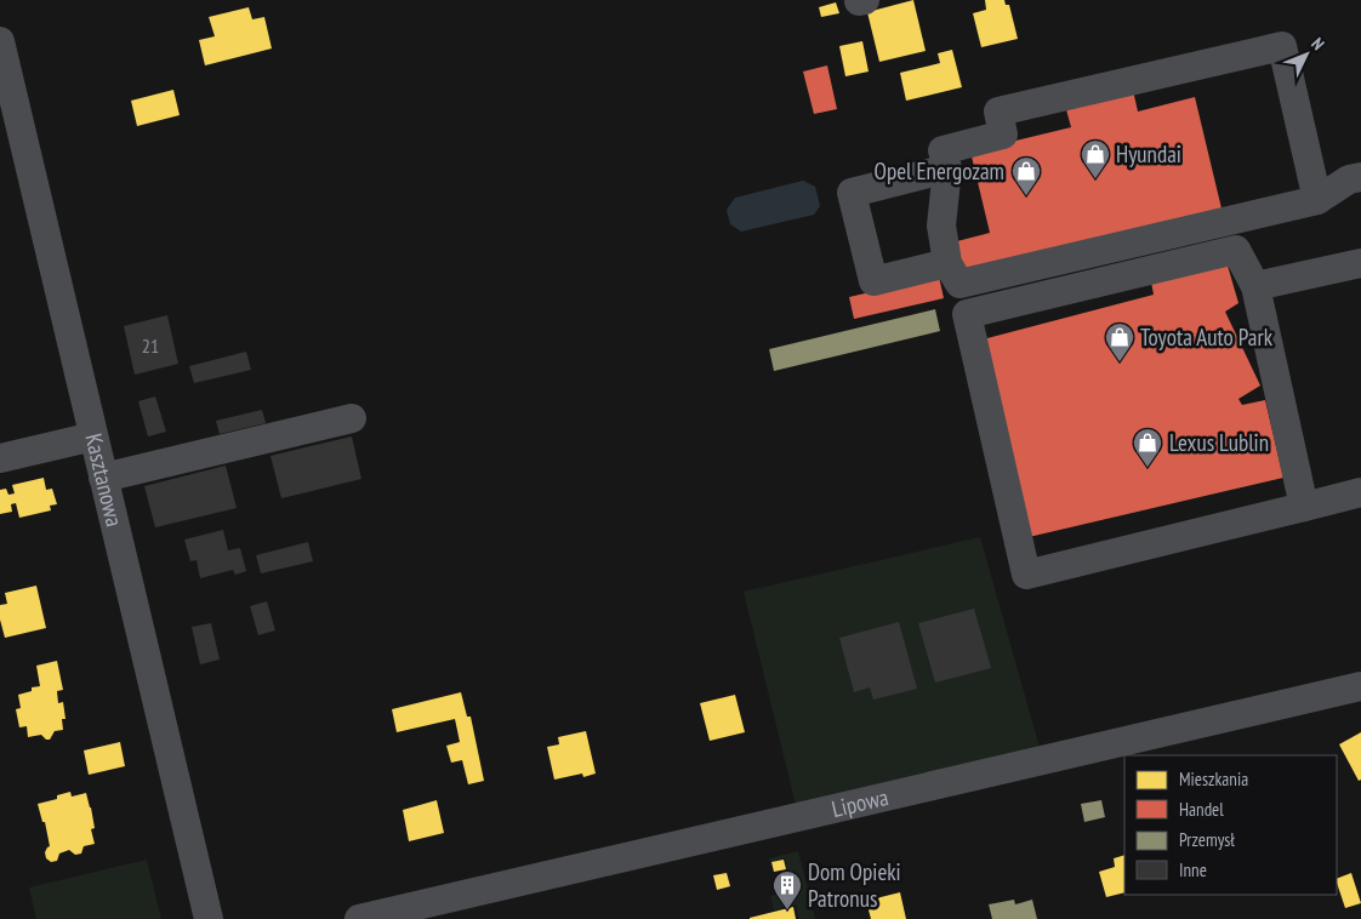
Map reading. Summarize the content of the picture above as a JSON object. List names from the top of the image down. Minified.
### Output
{"streets":{"street":["Kasztanowa","Lipowa"]},"places":{"shop":["Hyundai","Opel Energozam","Toyota Auto Park","Lexus Lublin"],"building":["Dom Opieki Patronus"]},"house_numbers":["21"],"legend":["Mieszkania","Handel","Przemysł","Inne"],"north":"top right"}
